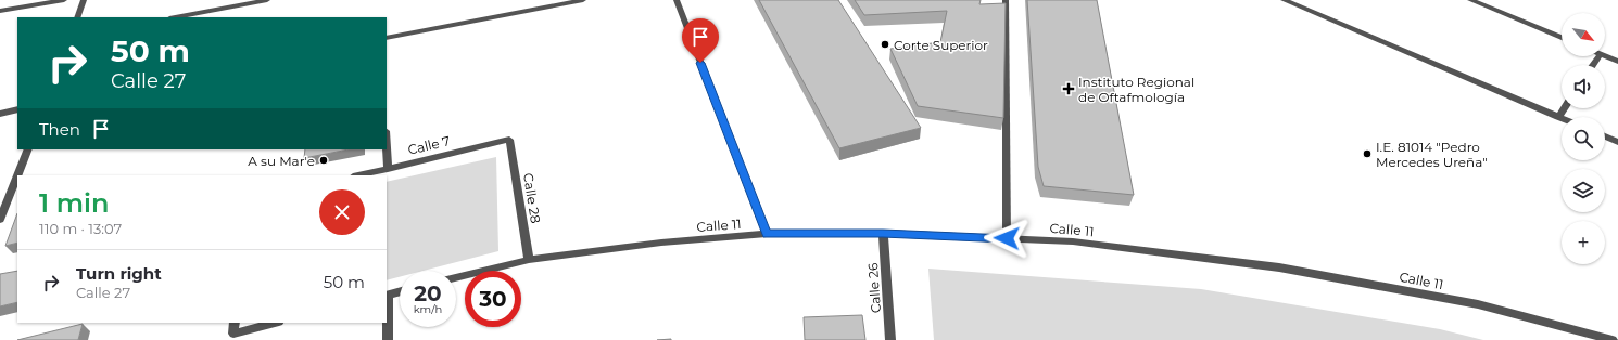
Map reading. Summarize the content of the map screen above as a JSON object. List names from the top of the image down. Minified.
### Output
{"streets":{"street":["Calle 7","Calle 28","Calle 11","Calle 26"]},"crossings":[["Calle 7","Calle 28"],["Calle 28","Calle 11"],["Calle 11","Calle 26"]],"places":{"other":["Corte Superior","I.E. 81014 \"Pedro Mercedes Ureña\"","A su Mar'e"],"health":["Instituto Regional de Oftafmología"]},"north":"bottom right","page":{"map_buttons":"+","turn":["50 m","Calle 27"],"then":"Then","heading":["1 min","110 m · 13:07"],"list":[{"name":"Turn right","note":"Calle 27","value":"50 m"}],"speed":"20 km/h","limit":"30"}}
